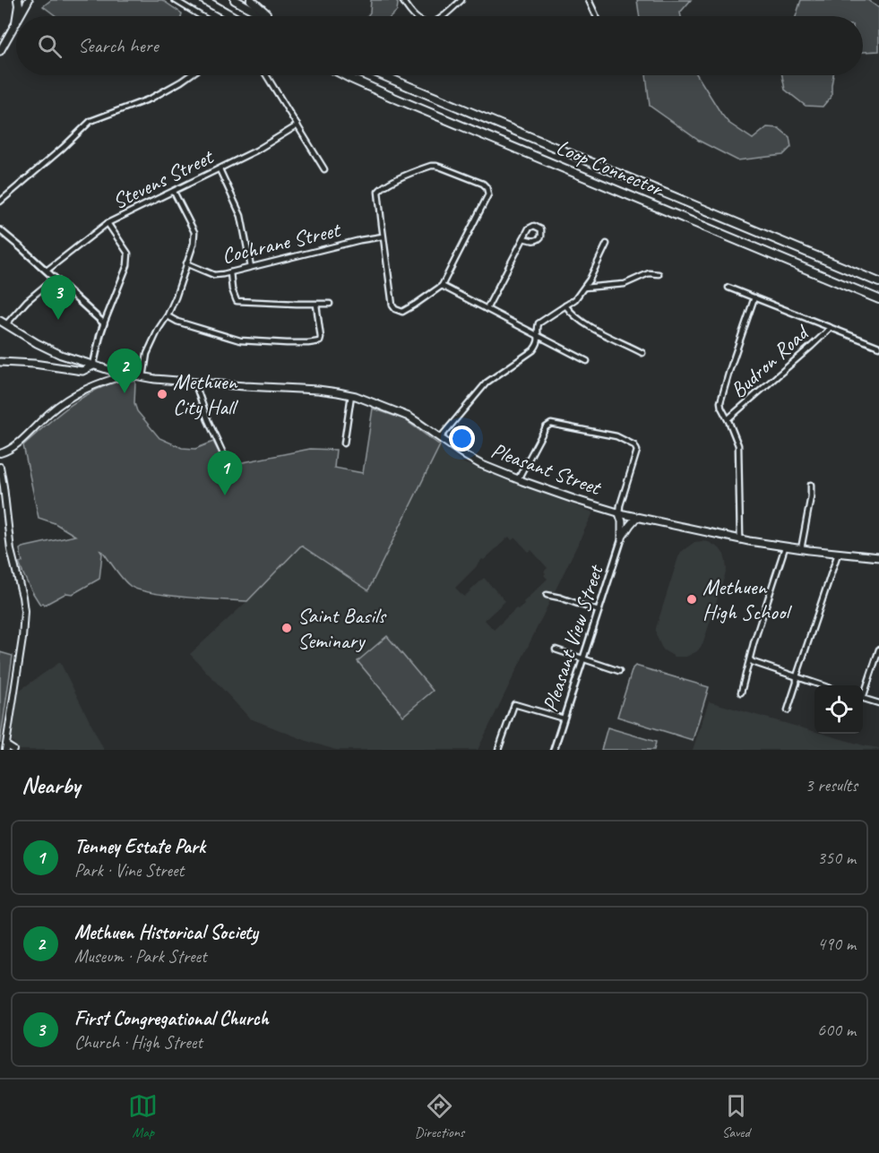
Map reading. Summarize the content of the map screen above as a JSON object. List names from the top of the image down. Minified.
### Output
{"streets":{"highway":["Loop Connector"],"main road":["Pleasant Street"],"street":["Stevens Street","Cochrane Street","Budron Road","Pleasant View Street"]},"places":["Methuen City Hall","Methuen High School","Saint Basils Seminary"],"page":{"search":"Search here","pins":["3","2","1"],"heading":["Nearby","3 results"],"list":[{"mark":"1","name":"Tenney Estate Park","note":"Park · Vine Street","value":"350 m"},{"mark":"2","name":"Methuen Historical Society","note":"Museum · Park Street","value":"490 m"},{"mark":"3","name":"First Congregational Church","note":"Church · High Street","value":"600 m"}],"nav":["Map","Directions","Saved"]}}
